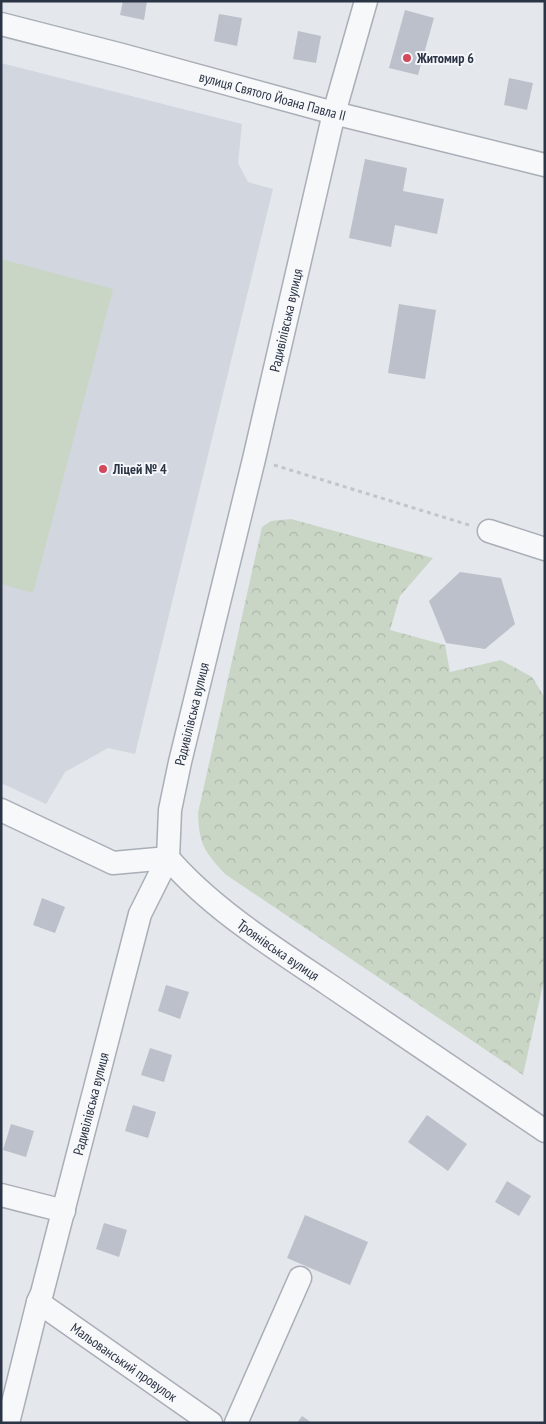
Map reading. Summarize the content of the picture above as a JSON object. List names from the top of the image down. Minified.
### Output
{"streets":{"street":["вулиця Святого Йоана Павла II","Радивілівська вулиця","Троянівська вулиця","Мальованський провулок"]},"crossings":[["вулиця Святого Йоана Павла II","Радивілівська вулиця"],["Радивілівська вулиця","Троянівська вулиця"],["Радивілівська вулиця","Мальованський провулок"]],"places":["Житомир 6","Ліцей № 4"]}
